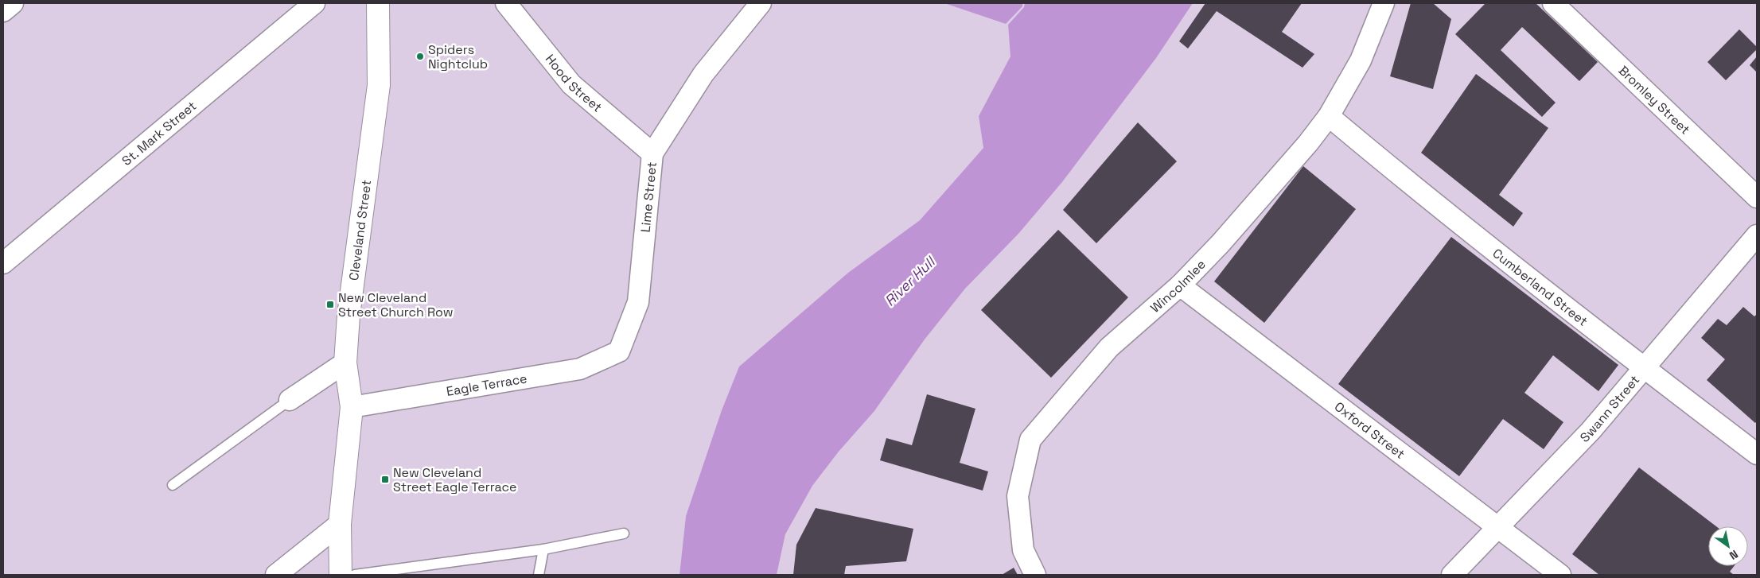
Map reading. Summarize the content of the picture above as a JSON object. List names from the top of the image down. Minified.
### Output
{"streets":{"main road":["Cleveland Street"],"street":["Hood Street","Bromley Street","St. Mark Street","Lime Street","Wincolmlee","Cumberland Street","Eagle Terrace","Swann Street","Oxford Street"]},"crossings":[["Hood Street","Lime Street"],["Lime Street","Eagle Terrace"],["Cleveland Street","Eagle Terrace"],["Wincolmlee","Cumberland Street"],["Wincolmlee","Oxford Street"],["Cumberland Street","Swann Street"],["Swann Street","Oxford Street"]],"water":["River Hull"],"places":{"other":["Spiders Nightclub"],"transit":["New Cleveland Street Church Row","New Cleveland Street Eagle Terrace"]},"north":"bottom right"}
